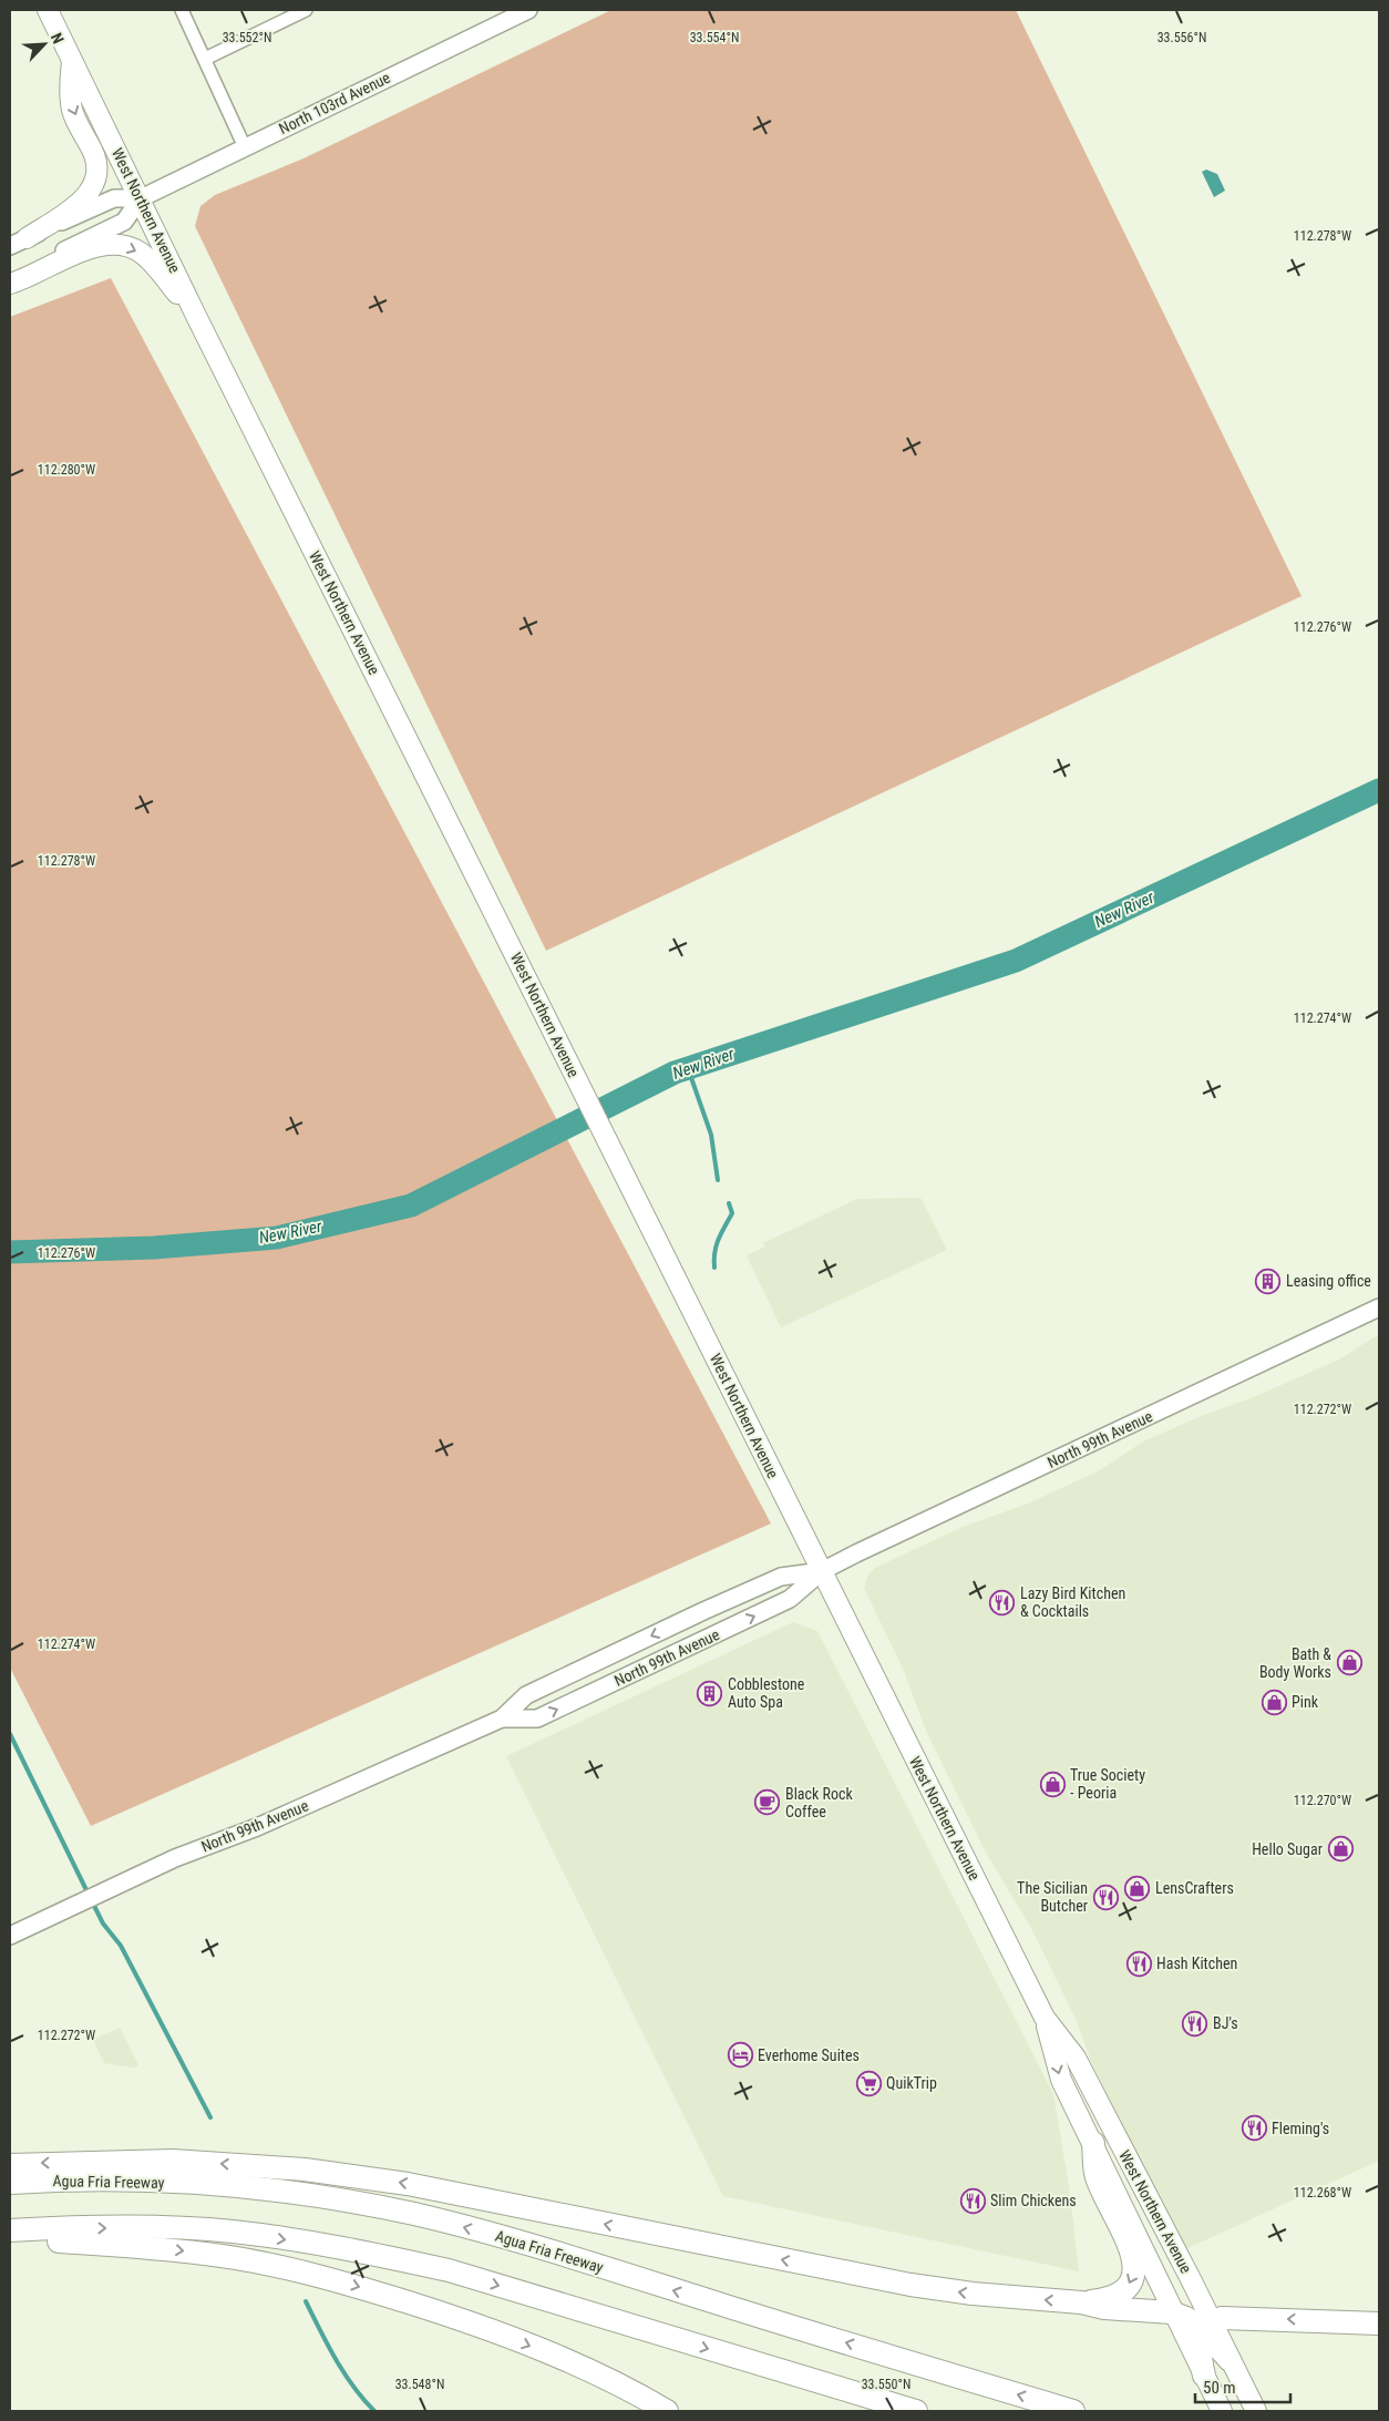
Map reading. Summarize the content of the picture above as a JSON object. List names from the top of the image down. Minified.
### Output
{"streets":{"highway":["Agua Fria Freeway"],"main road":["North 103rd Avenue","West Northern Avenue","North 99th Avenue"]},"crossings":[["North 103rd Avenue","West Northern Avenue"],["West Northern Avenue","North 99th Avenue"]],"water":["New River"],"places":{"building":["Leasing office","Cobblestone Auto Spa"],"restaurant":["Lazy Bird Kitchen & Cocktails","The Sicilian Butcher","Hash Kitchen","BJ's","Fleming's","Slim Chickens"],"shop":["Bath & Body Works","Pink","True Society - Peoria","Hello Sugar","LensCrafters"],"cafe":["Black Rock Coffee"],"hotel":["Everhome Suites"],"supermarket":["QuikTrip"]},"scale_bar":"50 m","north":"top right","coordinates":["33.552°N","33.554°N","33.556°N","112.278°W","112.280°W","112.276°W","112.274°W","112.272°W","112.270°W","112.268°W","33.548°N","33.550°N"]}
